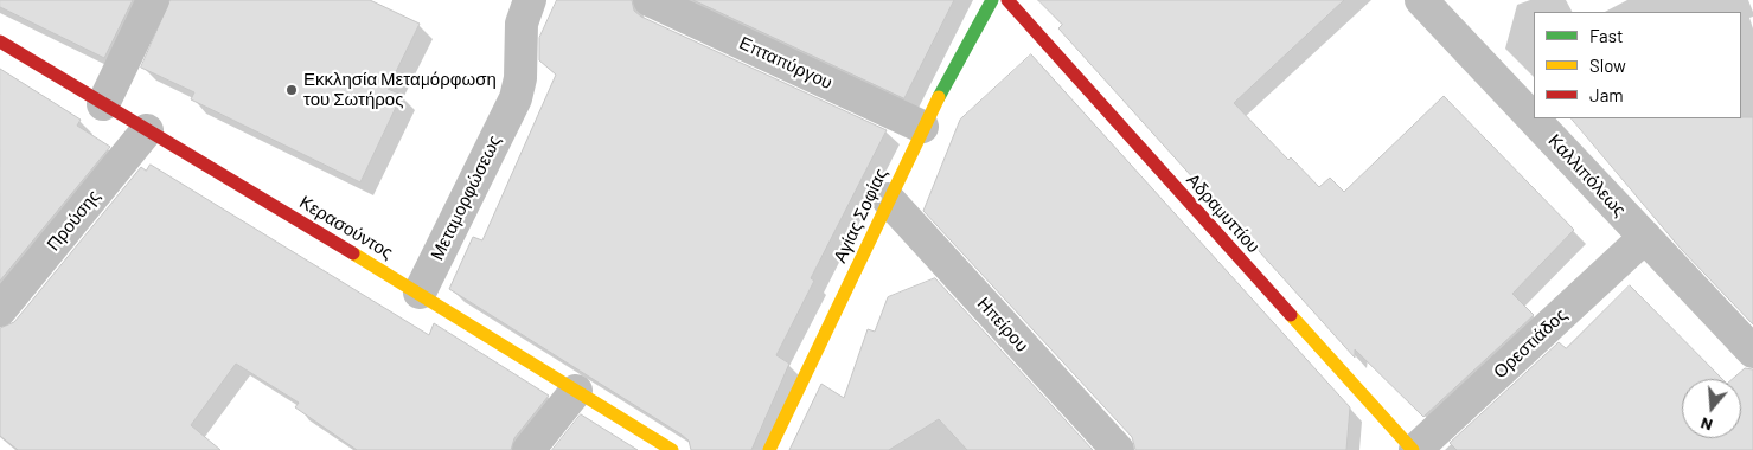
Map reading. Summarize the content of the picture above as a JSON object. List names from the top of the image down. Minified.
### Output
{"streets":{"street":["Επταπύργου","Καλλιπόλεως","Μεταμορφώσεως","Αδραμυττίου","Αγίας Σοφίας","Προύσης","Κερασούντος","Ηπείρου","Ορεστιάδος"]},"crossings":[["Επταπύργου","Αγίας Σοφίας"],["Καλλιπόλεως","Ορεστιάδος"],["Μεταμορφώσεως","Κερασούντος"],["Αδραμυττίου","Ορεστιάδος"],["Αγίας Σοφίας","Ηπείρου"],["Προύσης","Κερασούντος"]],"places":["Εκκλησία Μεταμόρφωση του Σωτήρος"],"legend":["Fast","Slow","Jam"],"north":"bottom"}
